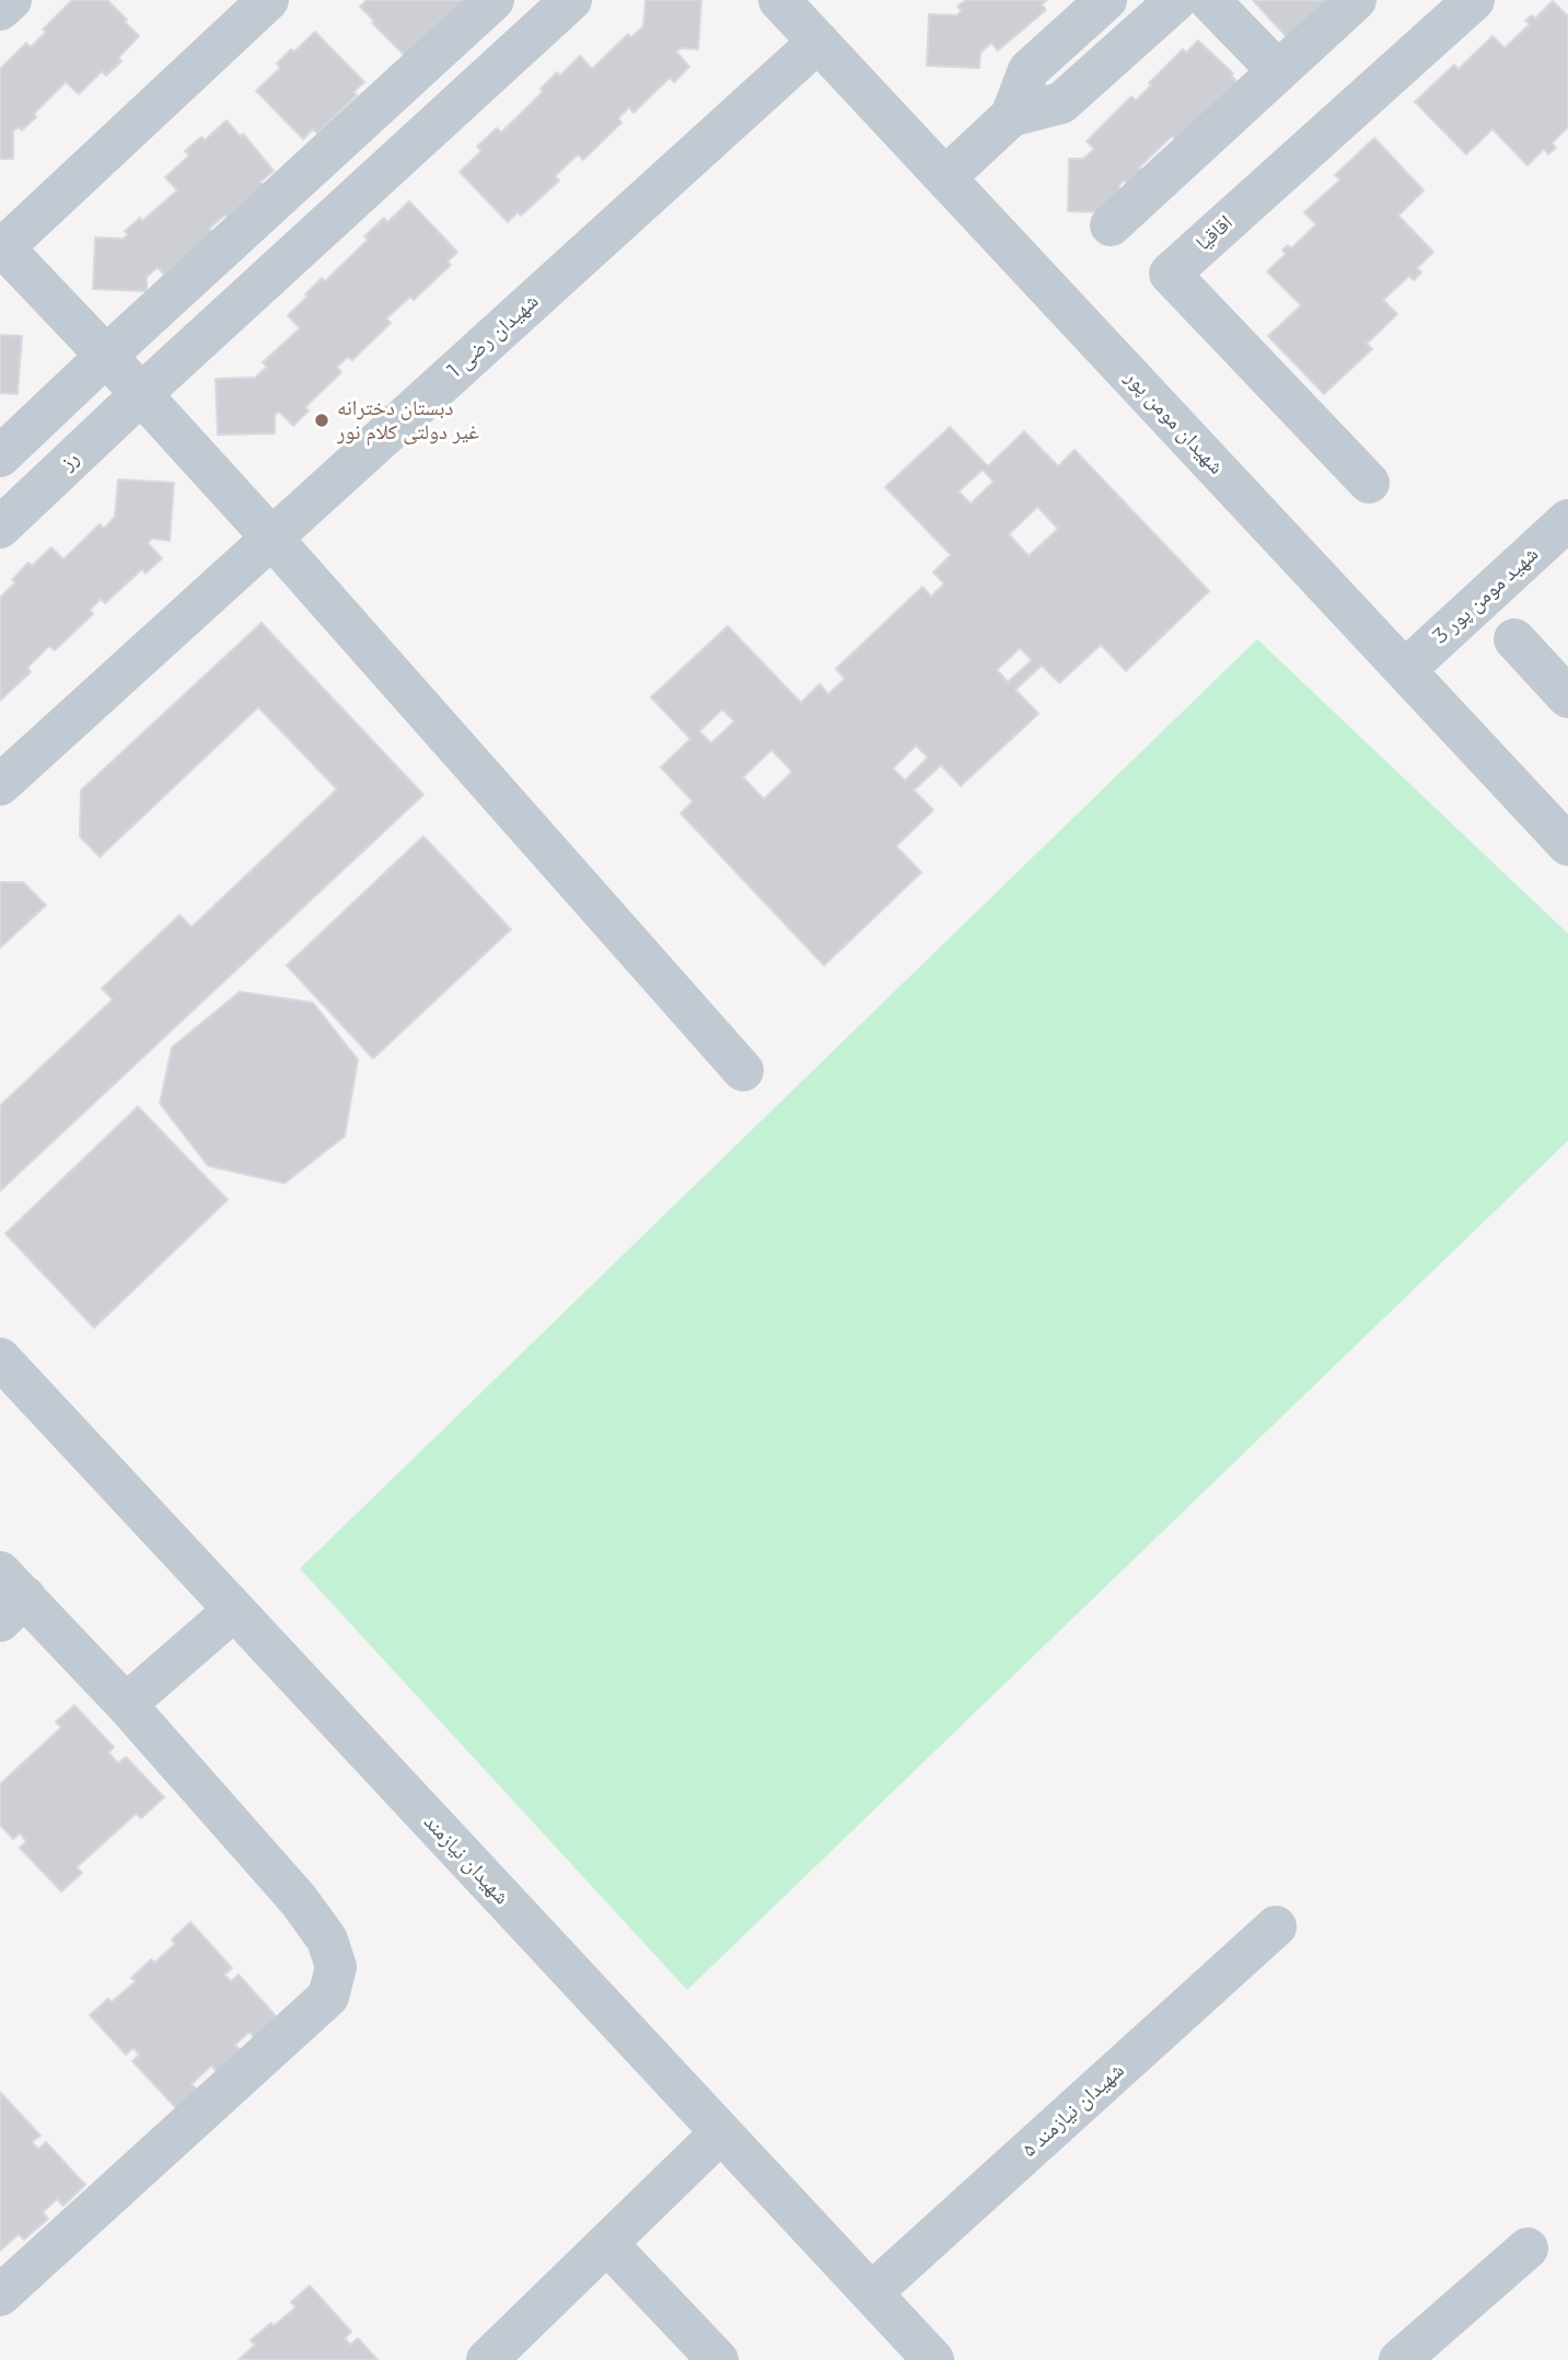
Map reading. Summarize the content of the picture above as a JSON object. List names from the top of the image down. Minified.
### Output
{"streets":{"street":["اقاقیا","شهیدان رضی 1","شهیدان مومن پور","رز","شهید مومن پور 3","شهیدان نیازمند","شهیدان نیازمند ۵"]},"crossings":[["شهیدان رضی 1","شهیدان مومن پور"],["شهیدان مومن پور","شهید مومن پور 3"],["شهیدان نیازمند","شهیدان نیازمند ۵"]],"places":["دبستان دخترانه غیر دولتی کلام نور"]}
